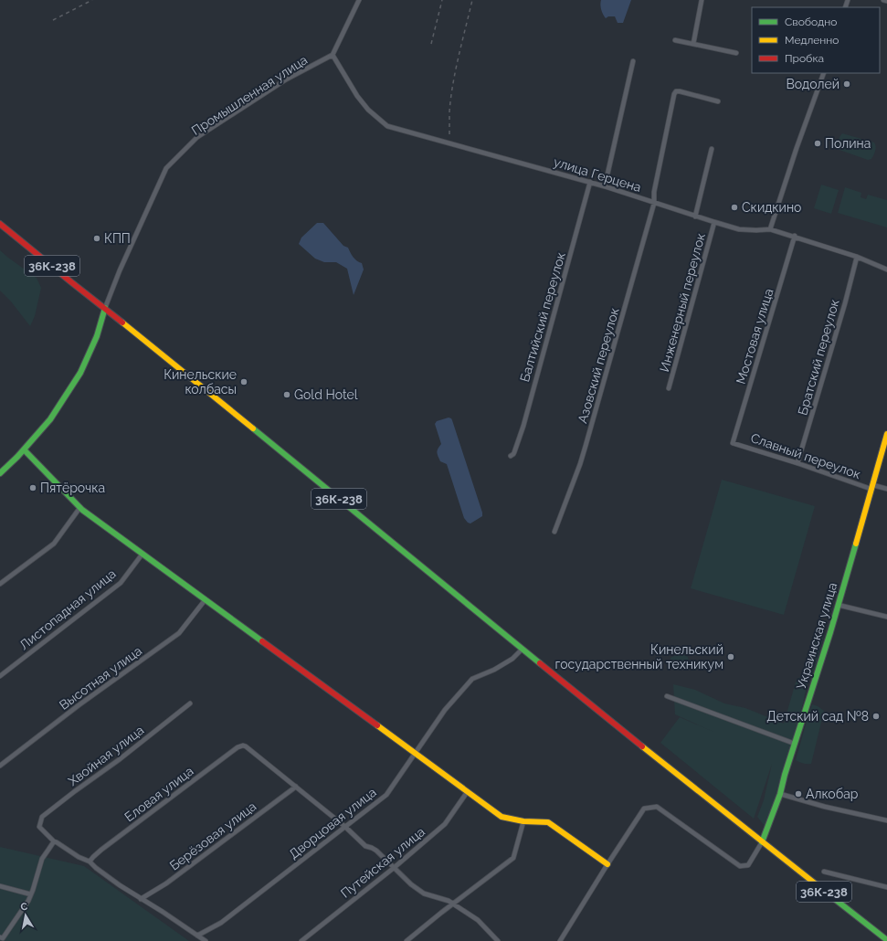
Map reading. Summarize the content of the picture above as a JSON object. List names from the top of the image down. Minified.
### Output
{"streets":{"main road":["36К-238","Украинская улица"],"street":["Промышленная улица","улица Герцена","Инженерный переулок","Балтийский переулок","Мостовая улица","Братский переулок","Азовский переулок","Славный переулок","Листопадная улица","Высотная улица","Хвойная улица","Еловая улица","Дворцовая улица","Берёзовая улица","Путейская улица"]},"crossings":[["Промышленная улица","улица Герцена"],["Промышленная улица","36К-238"],["улица Герцена","Инженерный переулок"],["улица Герцена","Балтийский переулок"],["улица Герцена","Мостовая улица"],["улица Герцена","Братский переулок"],["улица Герцена","Азовский переулок"],["36К-238","Украинская улица"],["36К-238","Дворцовая улица"],["Мостовая улица","Славный переулок"],["Братский переулок","Славный переулок"],["Славный переулок","Украинская улица"],["Еловая улица","Берёзовая улица"]],"places":["Водолей","Полина","Скидкино","КПП","Кинельские колбасы","Gold Hotel","Пятёрочка","Кинельский государственный техникум","Детский сад №8","Алкобар"],"legend":["Свободно","Медленно","Пробка"],"north":"top"}
